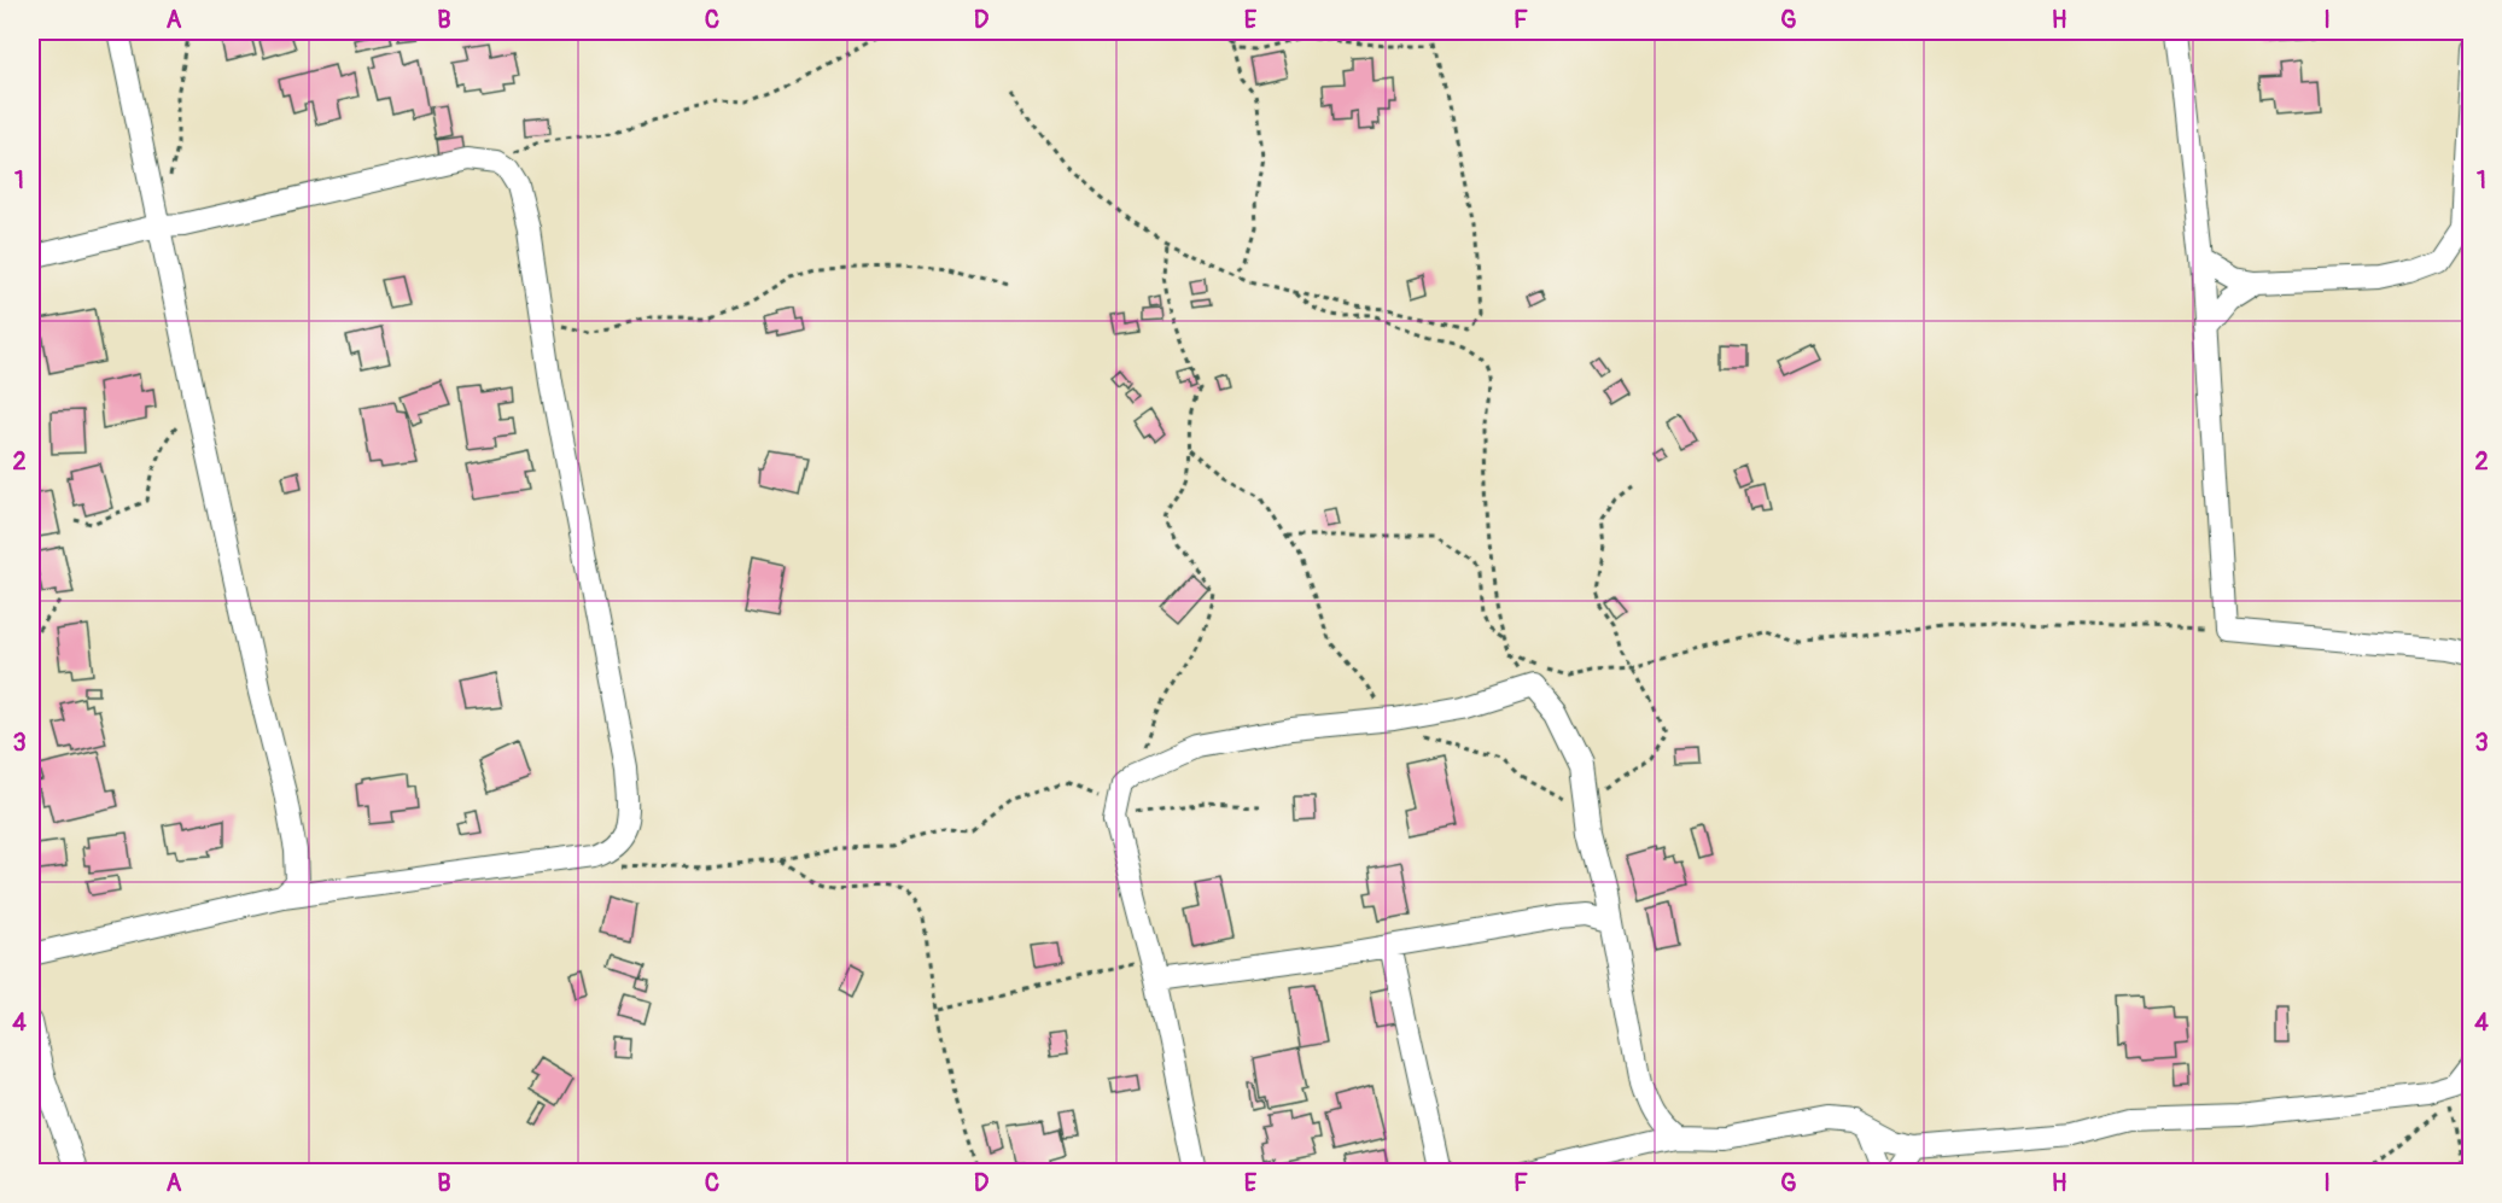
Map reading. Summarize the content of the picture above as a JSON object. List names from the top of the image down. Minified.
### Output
{"grid":{"columns":["A","B","C","D","E","F","G","H","I"],"rows":["1","2","3","4"]}}
